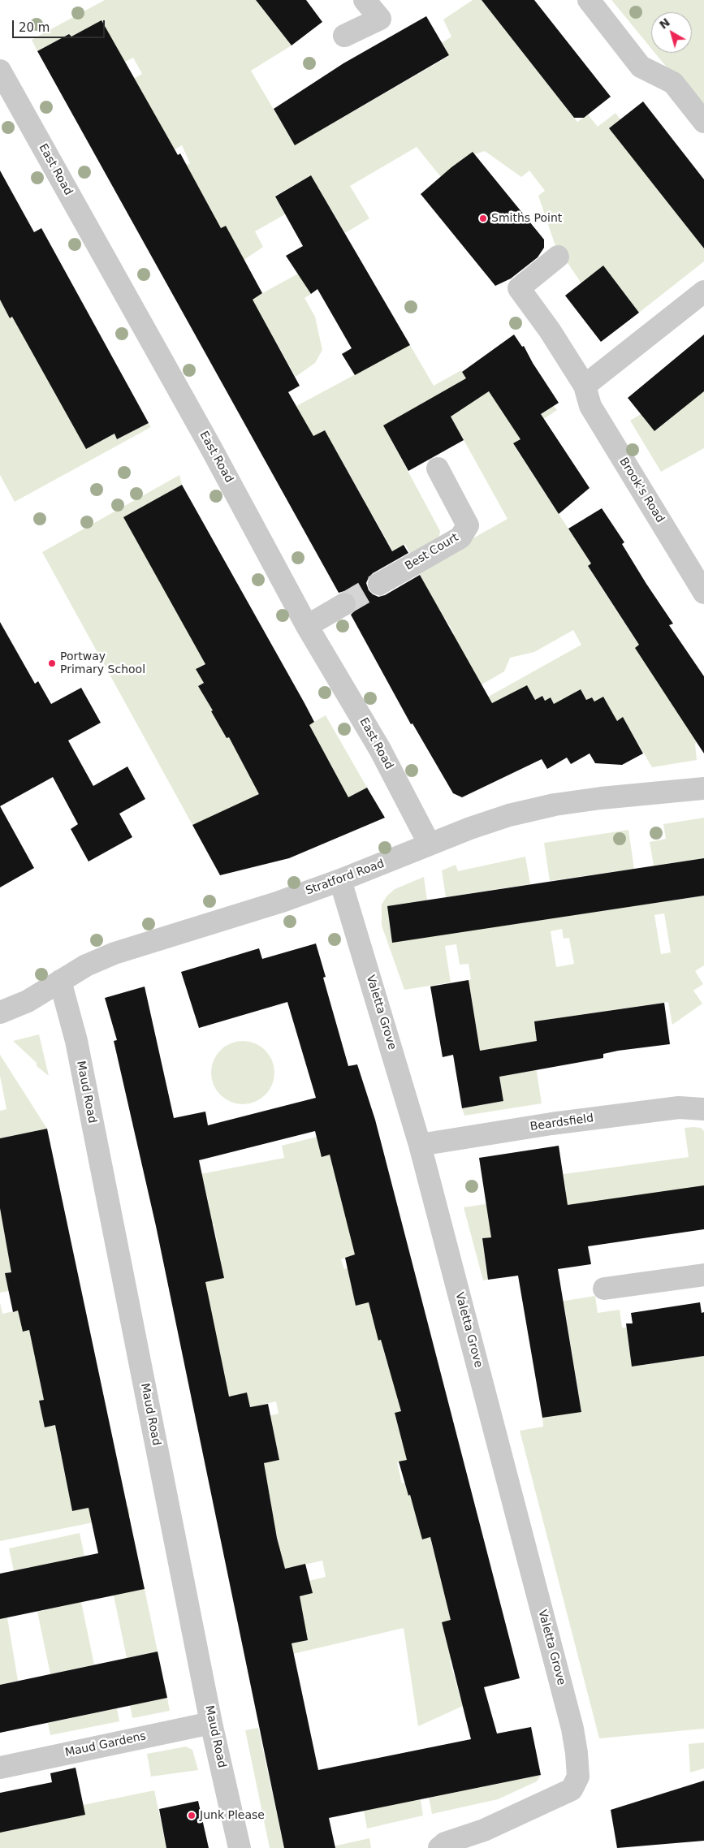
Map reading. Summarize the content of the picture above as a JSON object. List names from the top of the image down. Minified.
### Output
{"streets":{"street":["East Road","Brook's Road","Best Court","Stratford Road","Valetta Grove","Maud Road","Beardsfield","Maud Gardens"]},"crossings":[["East Road","Stratford Road"],["Stratford Road","Valetta Grove"],["Stratford Road","Maud Road"],["Valetta Grove","Beardsfield"],["Maud Road","Maud Gardens"]],"places":["Smiths Point","Portway Primary School","Junk Please"],"scale_bar":"20 m","north":"top left"}
